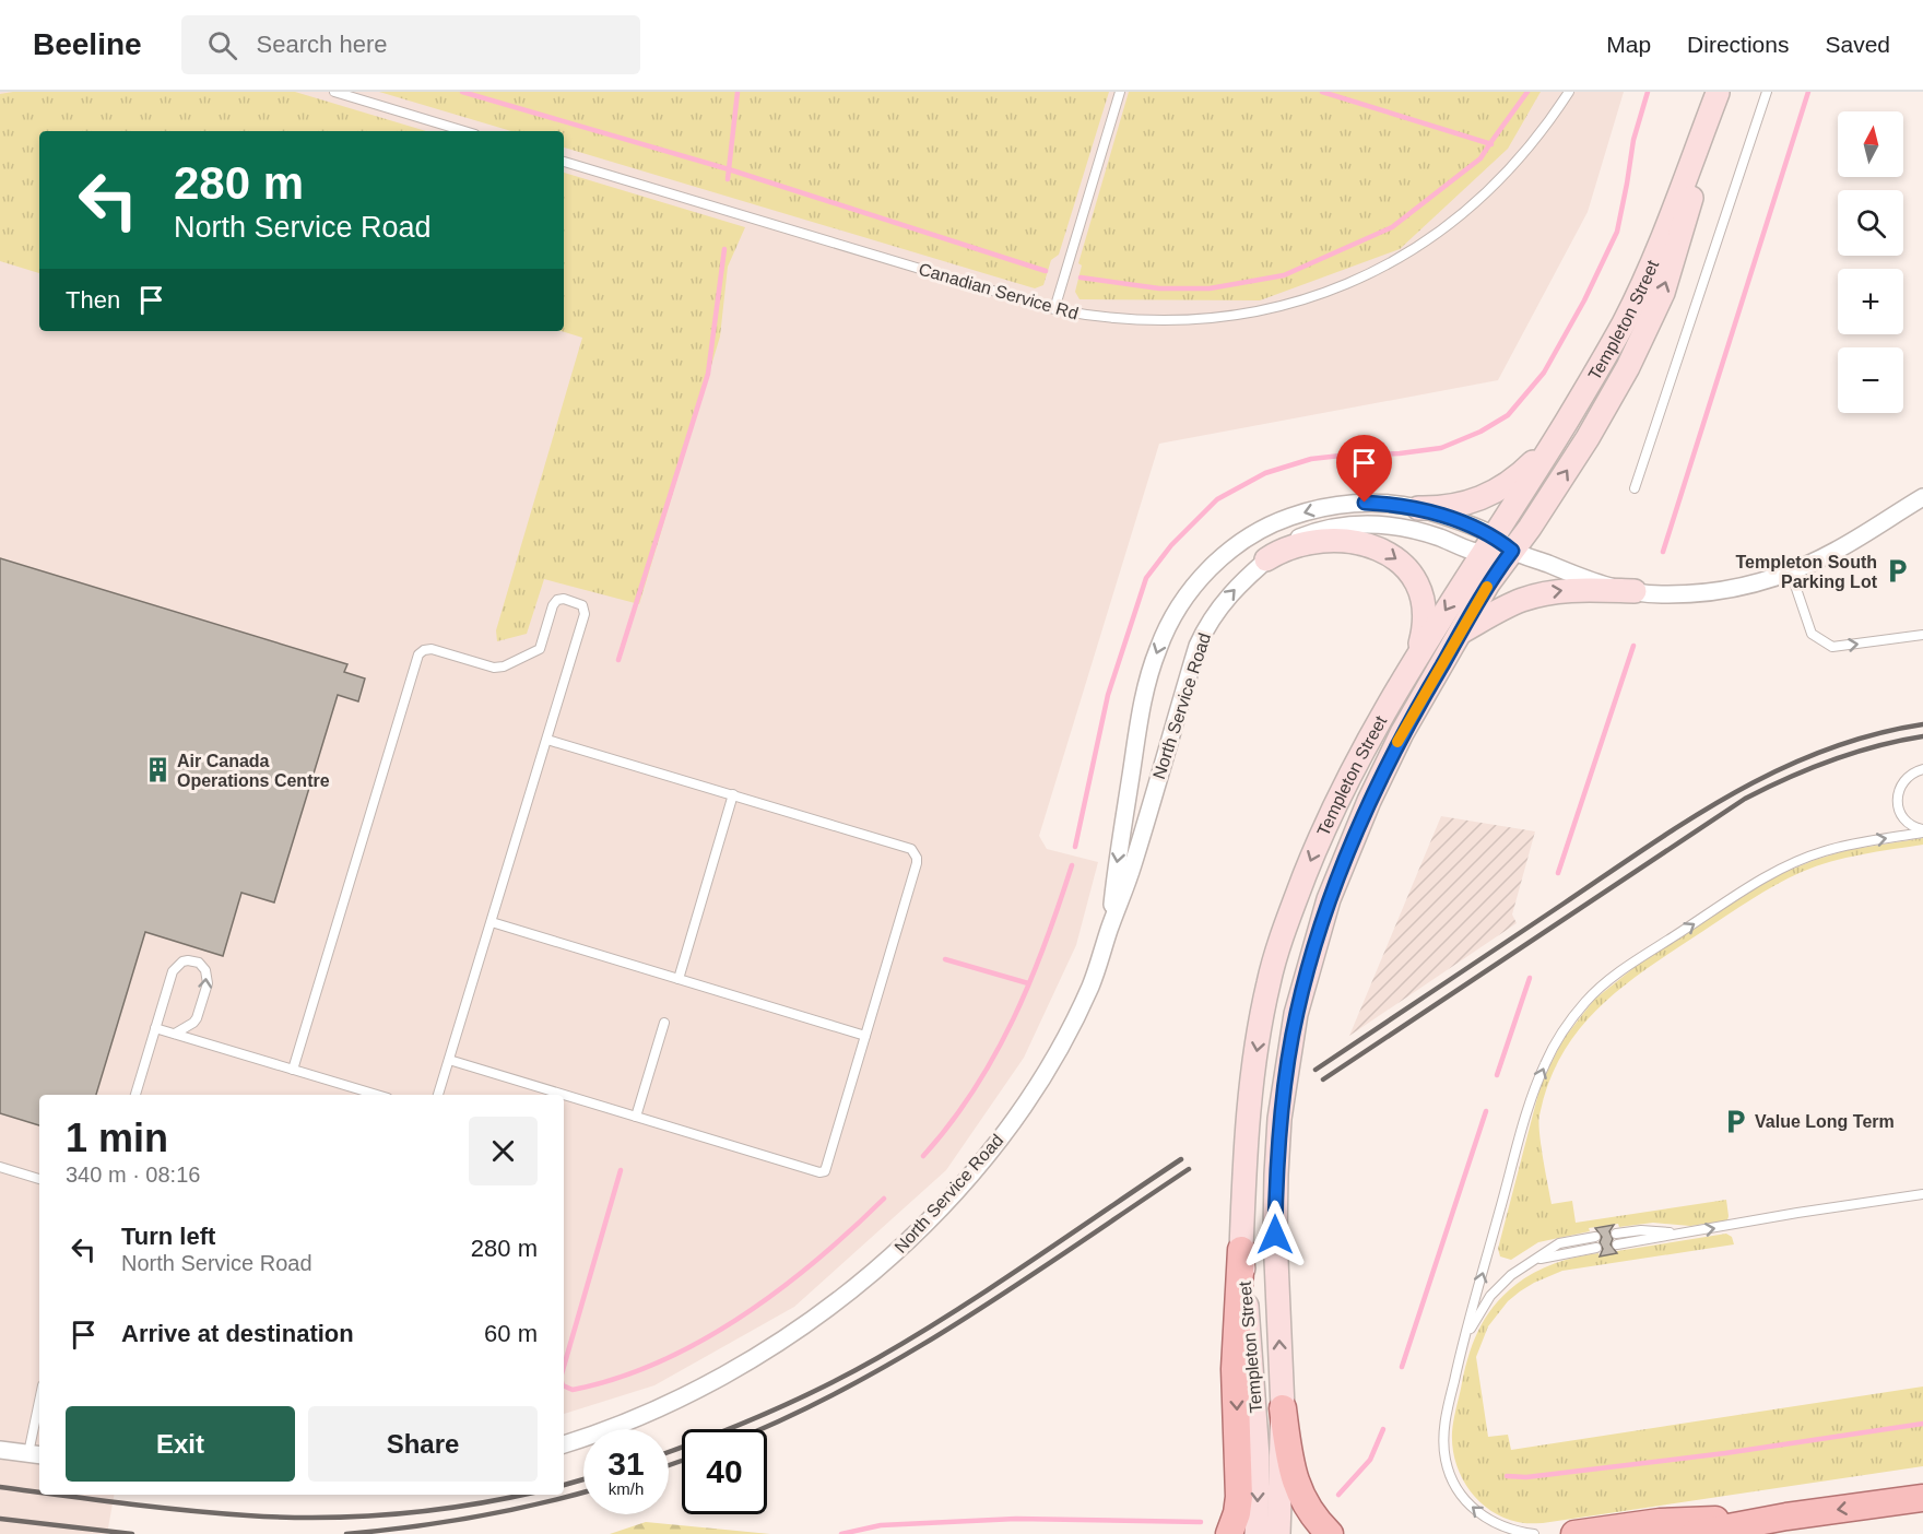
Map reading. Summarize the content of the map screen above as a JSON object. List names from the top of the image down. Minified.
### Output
{"streets":{"street":["Templeton Street","North Service Road"],"lane":["Canadian Service Rd"]},"crossings":[["Templeton Street","North Service Road"]],"places":{"parking":["Templeton South Parking Lot","Value Long Term"],"building":["Air Canada Operations Centre"]},"north":"top","page":{"header":"Beeline","search":"Search here","nav":["Map","Directions","Saved"],"map_buttons":["+","−"],"turn":["280 m","North Service Road"],"then":"Then","heading":["1 min","340 m · 08:16"],"list":[{"name":"Turn left","note":"North Service Road","value":"280 m"},{"name":"Arrive at destination","value":"60 m"}],"buttons":["Exit","Share"],"speed":"31 km/h","limit":"40"}}
